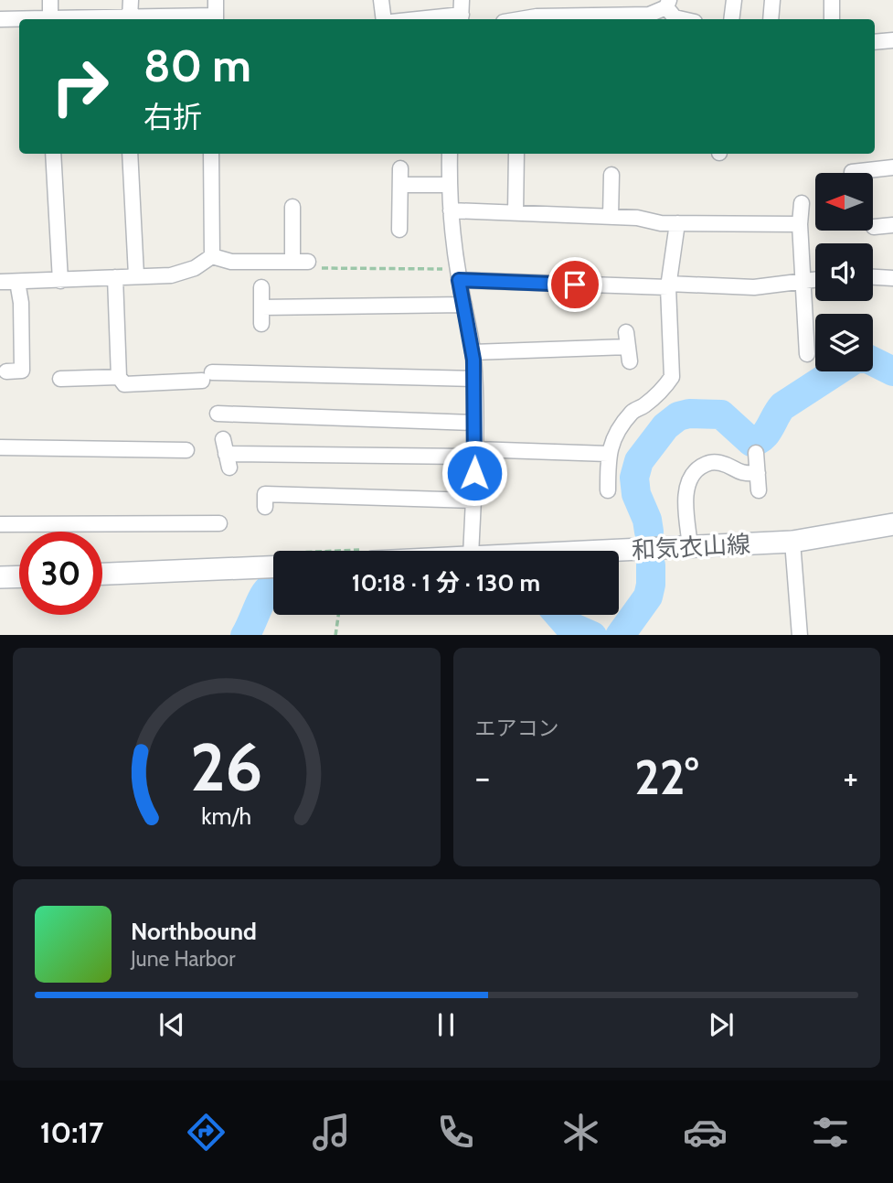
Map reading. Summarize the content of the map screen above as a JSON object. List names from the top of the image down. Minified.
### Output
{"streets":{"main road":["和気衣山線"]},"north":"left","page":{"turn":["80 m","右折"],"limit":"30","trip":"10:18 · 1 分 · 130 m","tile":"エアコン","heat":["−","22°","+"],"song":["Northbound","June Harbor"],"tabs":"10:17","gauge":["26","km/h"]}}
